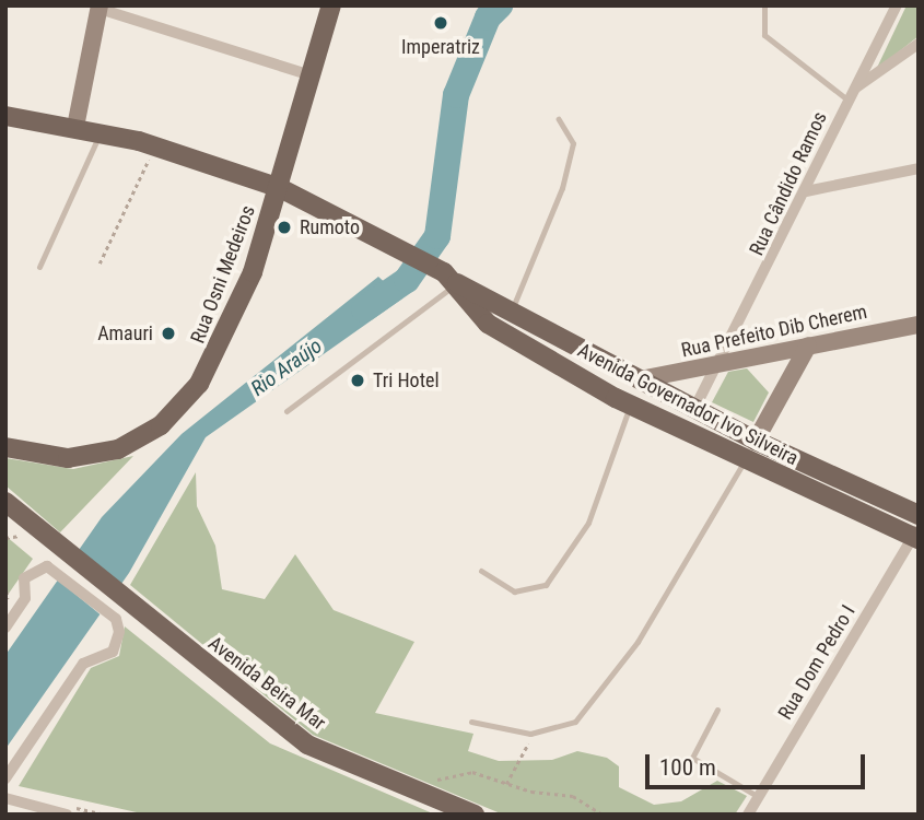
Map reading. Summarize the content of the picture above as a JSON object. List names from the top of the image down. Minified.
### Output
{"streets":{"main road":["Rua Osni Medeiros","Rua Prefeito Dib Cherem","Avenida Governador Ivo Silveira","Avenida Beira Mar"],"street":["Rua Cândido Ramos","Rua Dom Pedro I"]},"crossings":[["Rua Cândido Ramos","Rua Prefeito Dib Cherem"],["Rua Cândido Ramos","Avenida Governador Ivo Silveira"],["Rua Prefeito Dib Cherem","Avenida Governador Ivo Silveira"],["Avenida Governador Ivo Silveira","Rua Dom Pedro I"]],"water":["Rio Araújo"],"places":["Imperatriz","Rumoto","Amauri","Tri Hotel"],"scale_bar":"100 m"}
